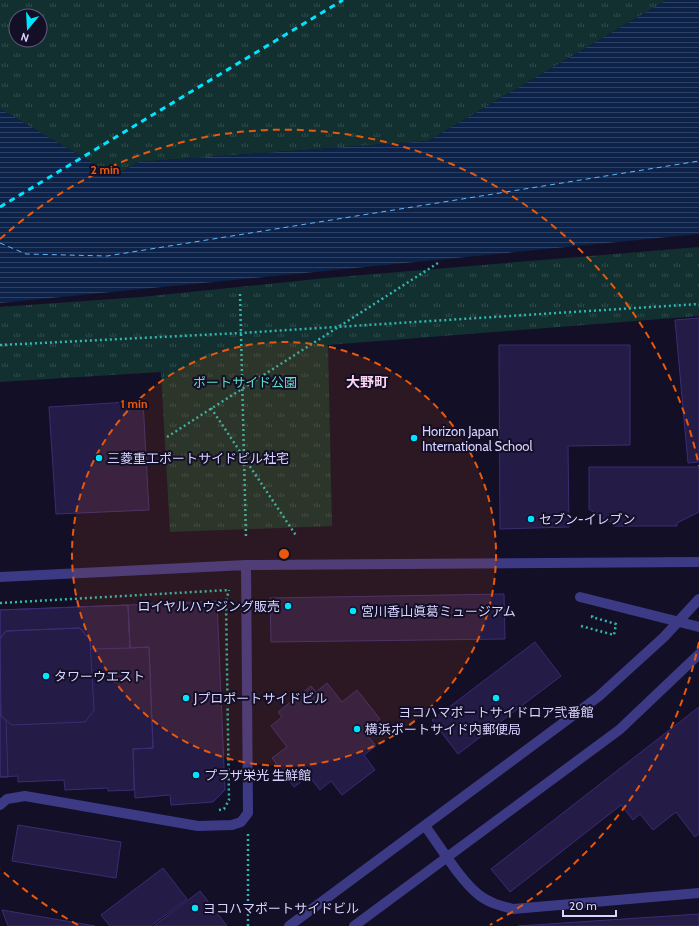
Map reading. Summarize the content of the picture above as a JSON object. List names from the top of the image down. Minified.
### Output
{"districts":["大野町"],"parks":["ポートサイド公園"],"places":["Horizon Japan International School","三菱重工ポートサイドビル社宅","セブン-イレブン","ロイヤルハウジング販売","宮川香山眞葛ミュージアム","タワーウエスト","Jプロポートサイドビル","ヨコハマポートサイドロア弐番館","横浜ポートサイド内郵便局","プラザ栄光 生鮮館","ヨコハマポートサイドビル"],"scale_bar":"20 m","north":"bottom","rings":["2 min","1 min"]}
